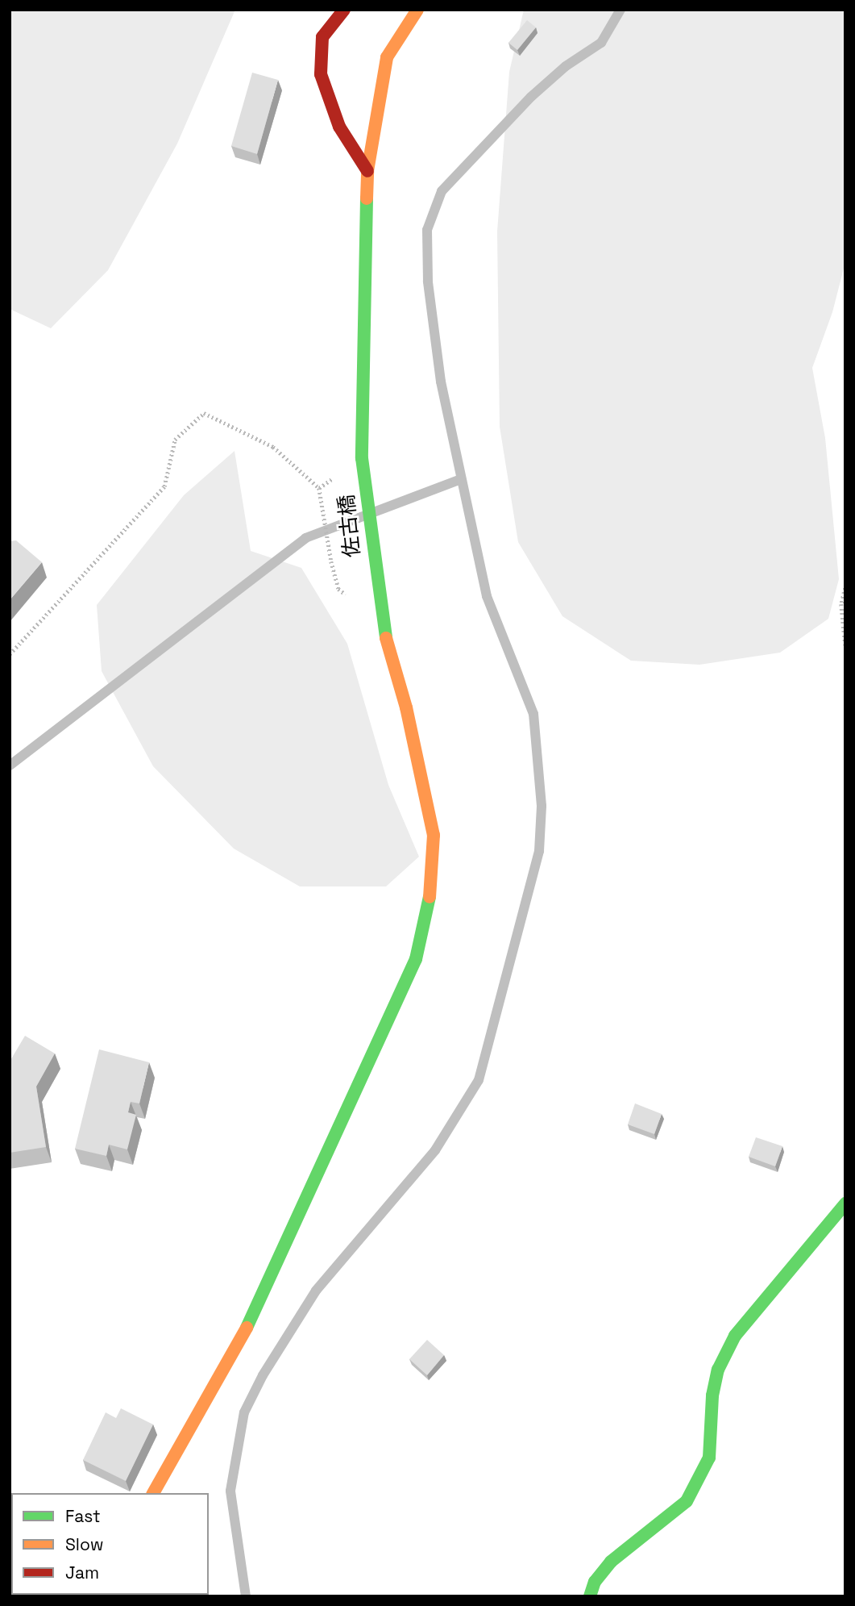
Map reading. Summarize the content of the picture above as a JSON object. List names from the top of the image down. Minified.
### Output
{"streets":{"street":["佐古橋"]},"legend":["Fast","Slow","Jam"]}
